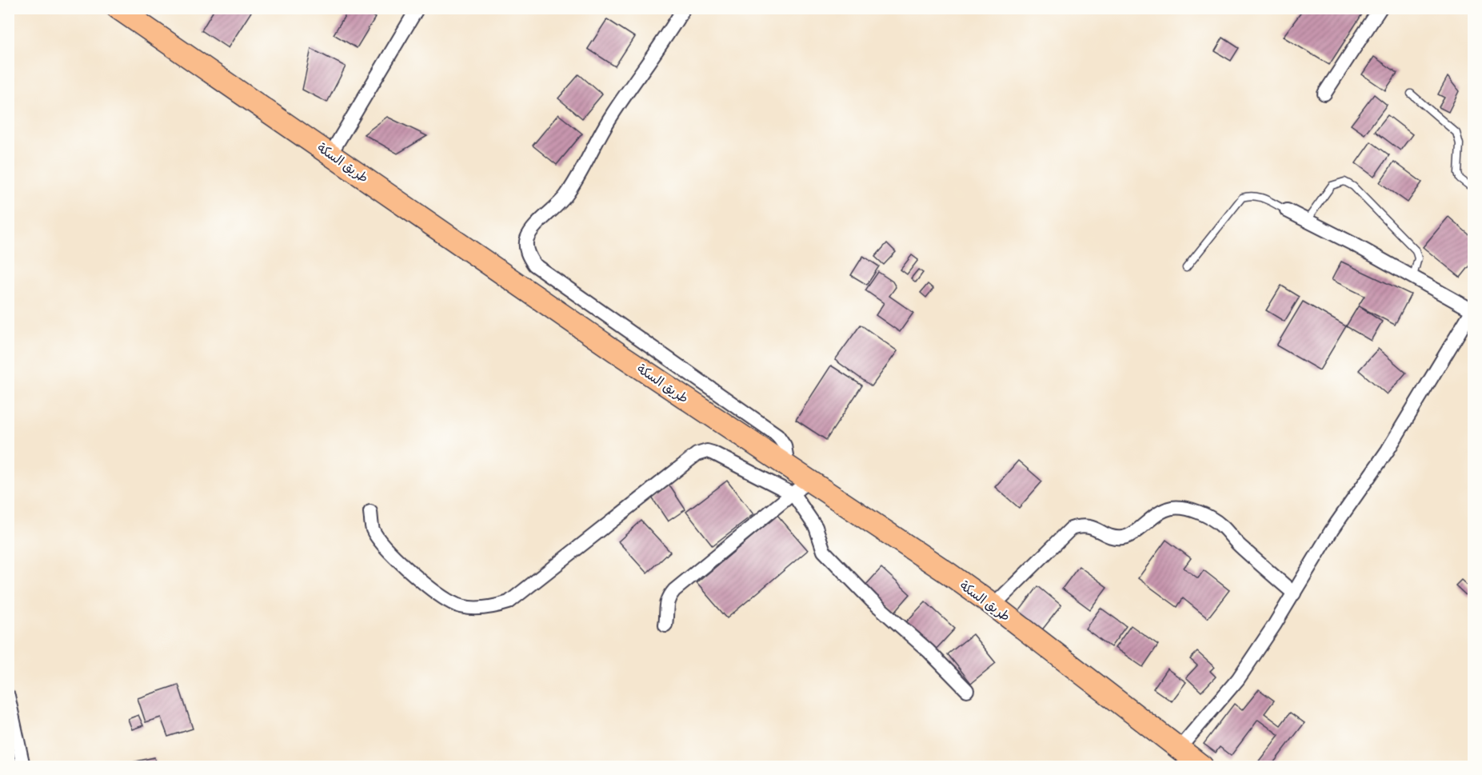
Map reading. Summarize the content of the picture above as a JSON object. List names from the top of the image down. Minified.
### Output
{"streets":{"main road":["طريق السكة"]}}
